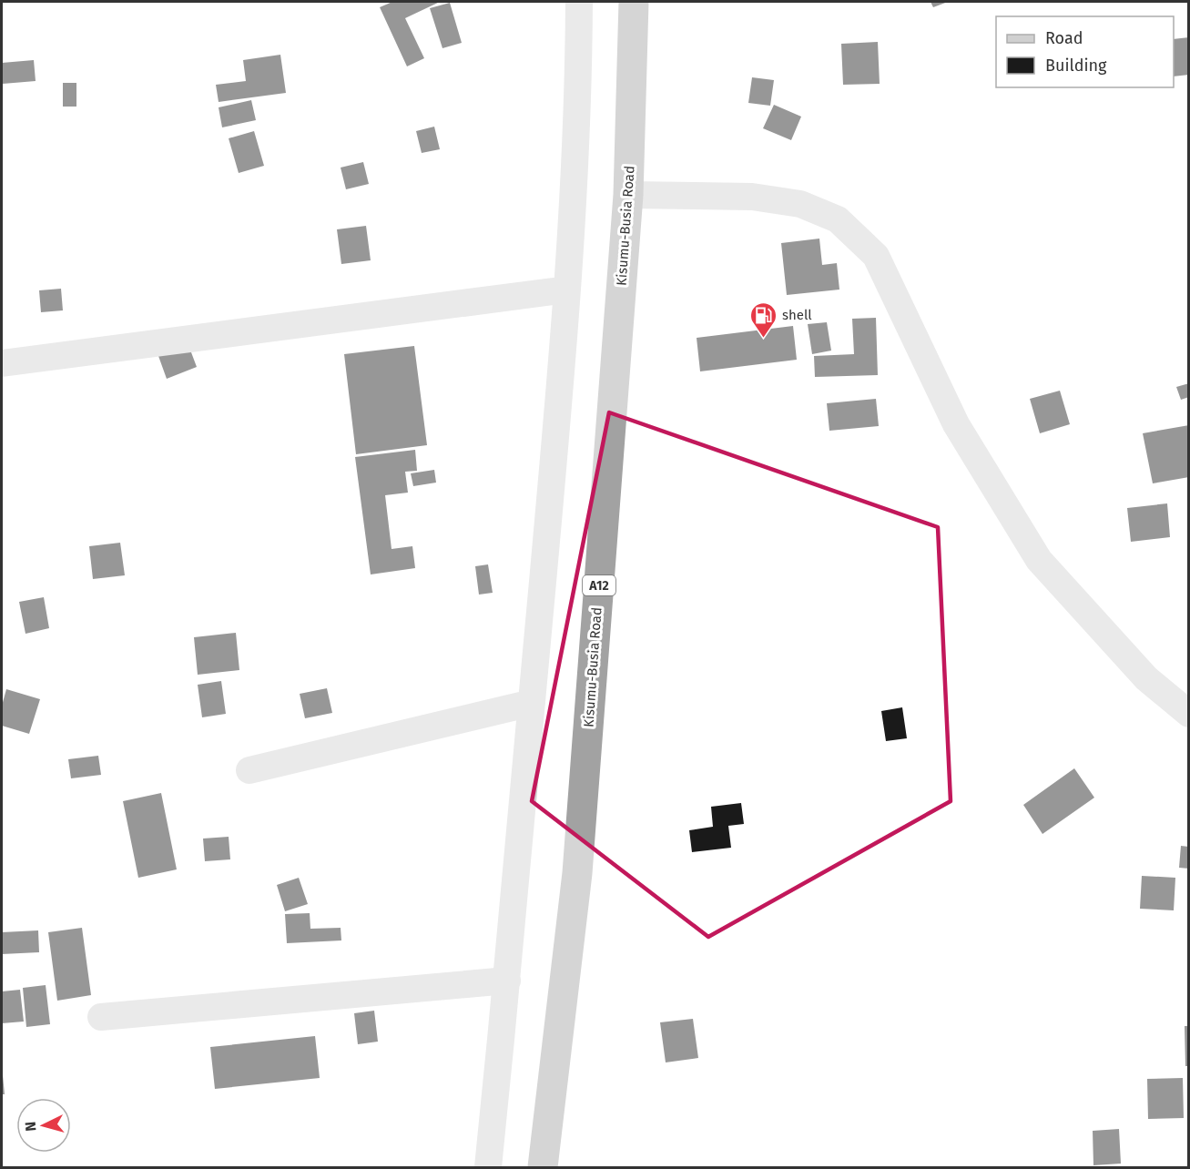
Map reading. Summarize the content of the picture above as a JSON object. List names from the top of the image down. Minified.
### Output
{"streets":{"highway":["Kisumu-Busia Road","A12"]},"places":{"fuel station":["shell"]},"legend":["Road","Building"],"north":"left"}
